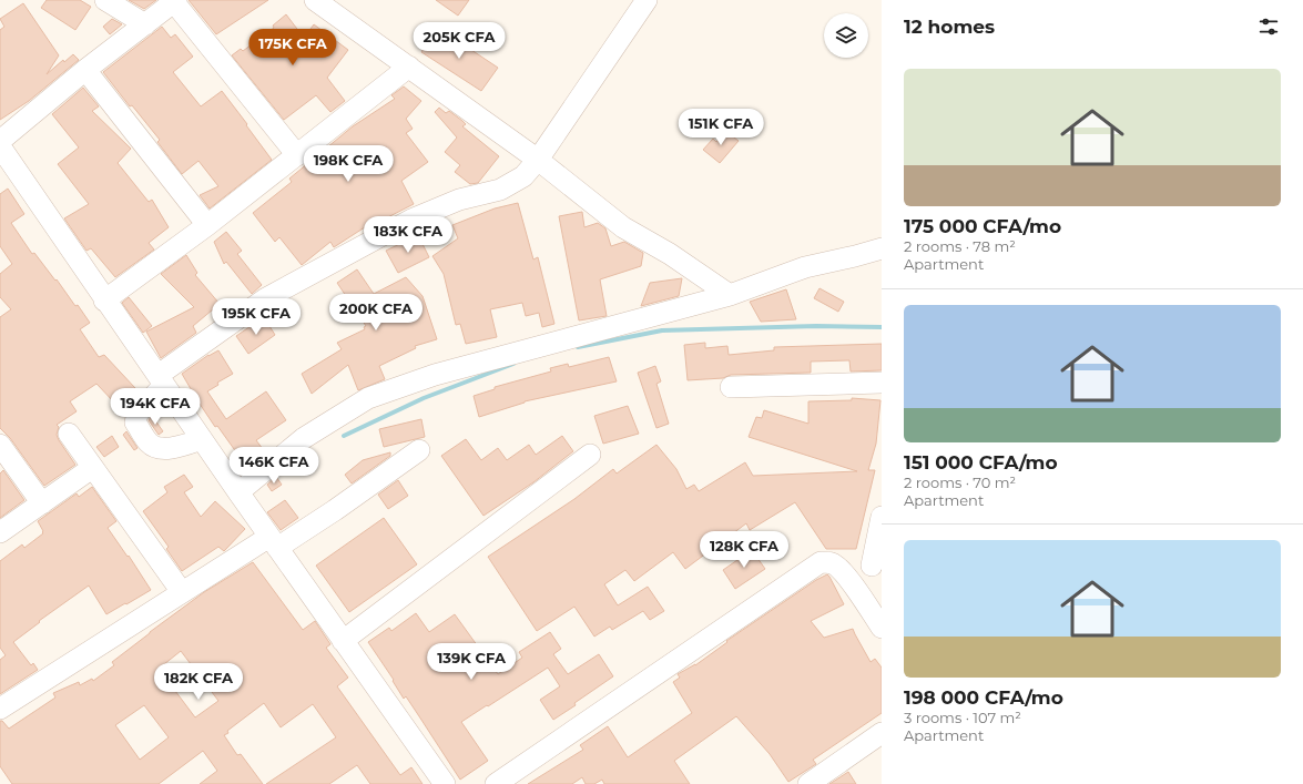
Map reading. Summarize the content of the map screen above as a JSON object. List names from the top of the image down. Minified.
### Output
{"page":{"heading":"12 homes","price":["205K CFA","175K CFA","151K CFA","198K CFA","183K CFA","200K CFA","195K CFA","194K CFA","146K CFA","128K CFA","139K CFA","182K CFA"],"list":[{"name":"175 000 CFA/mo","note":"2 rooms · 78 m² · Apartment"},{"name":"151 000 CFA/mo","note":"2 rooms · 70 m² · Apartment"},{"name":"198 000 CFA/mo","note":"3 rooms · 107 m² · Apartment"}]}}
